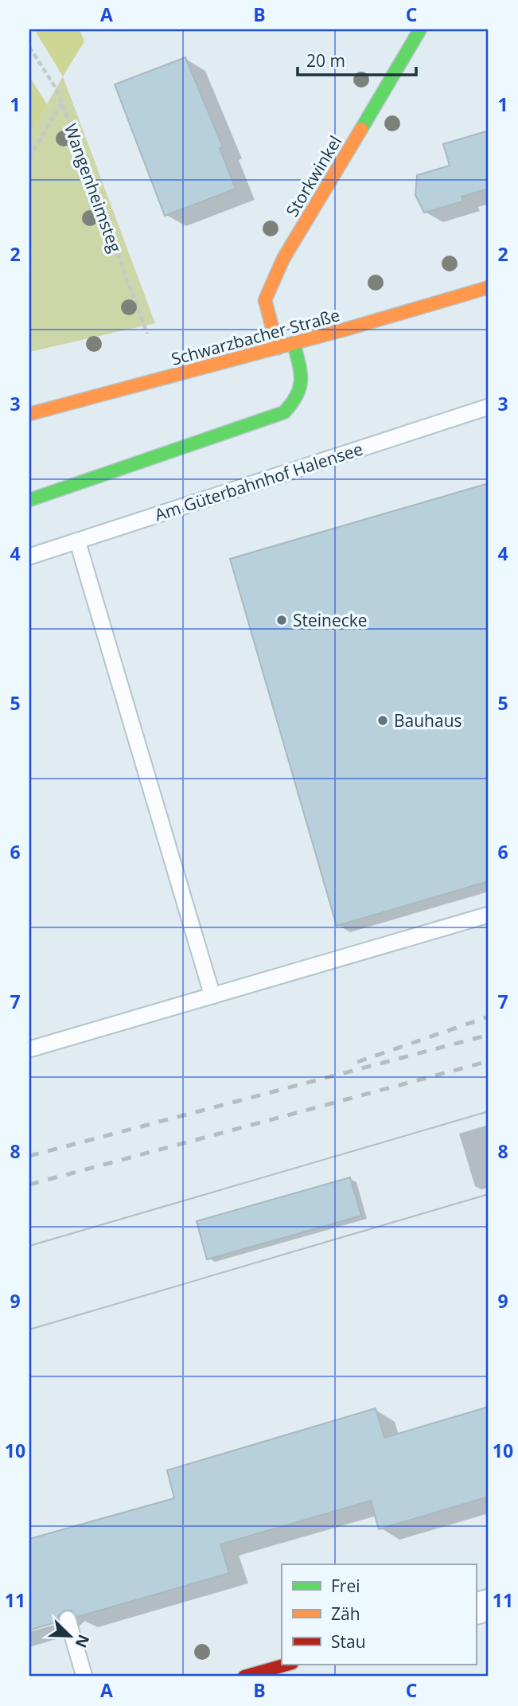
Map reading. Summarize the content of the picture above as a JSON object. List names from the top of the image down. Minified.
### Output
{"streets":{"main road":["Storkwinkel","Schwarzbacher Straße"],"lane":["Am Güterbahnhof Halensee"],"path":["Wangenheimsteg"]},"crossings":[["Storkwinkel","Schwarzbacher Straße"]],"places":["Steinecke","Bauhaus"],"legend":["Frei","Zäh","Stau"],"scale_bar":"20 m","north":"bottom right","grid":{"columns":["A","B","C"],"rows":["1","2","3","4","5","6","7","8","9","10","11"]}}
